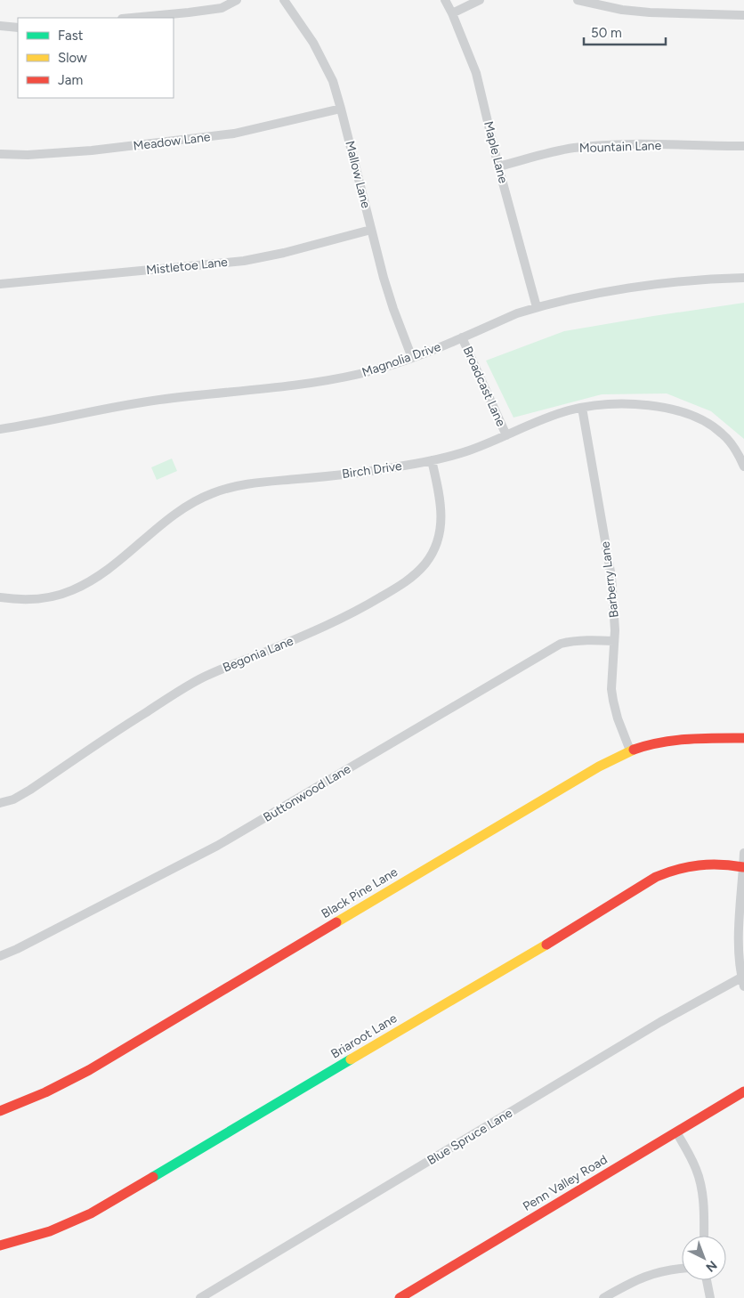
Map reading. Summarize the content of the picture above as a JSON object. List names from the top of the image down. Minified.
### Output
{"streets":{"street":["Meadow Lane","Mountain Lane","Maple Lane","Mallow Lane","Mistletoe Lane","Magnolia Drive","Broadcast Lane","Birch Drive","Barberry Lane","Begonia Lane","Buttonwood Lane","Black Pine Lane","Briaroot Lane","Blue Spruce Lane","Penn Valley Road"]},"crossings":[["Meadow Lane","Mallow Lane"],["Mountain Lane","Maple Lane"],["Maple Lane","Magnolia Drive"],["Mallow Lane","Mistletoe Lane"],["Mallow Lane","Magnolia Drive"],["Magnolia Drive","Broadcast Lane"],["Broadcast Lane","Birch Drive"],["Birch Drive","Barberry Lane"],["Birch Drive","Begonia Lane"],["Barberry Lane","Buttonwood Lane"],["Barberry Lane","Black Pine Lane"]],"legend":["Fast","Slow","Jam"],"scale_bar":"50 m","north":"bottom right"}
